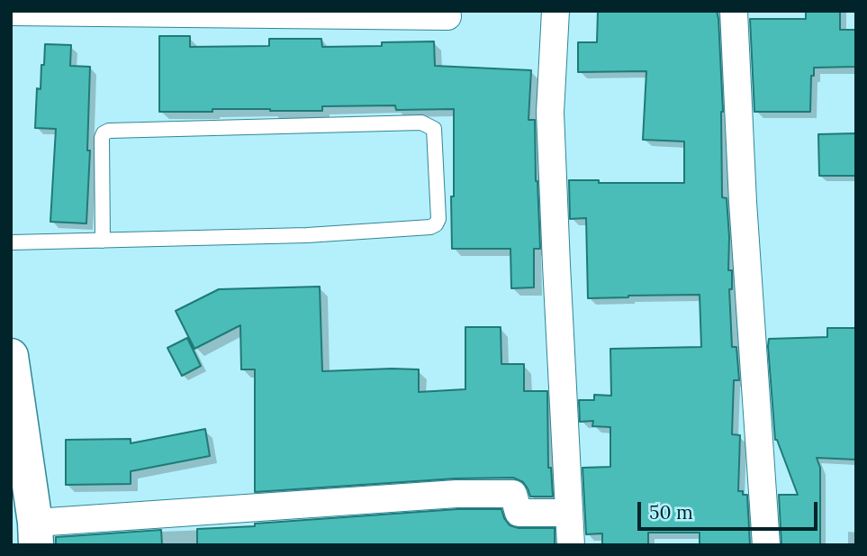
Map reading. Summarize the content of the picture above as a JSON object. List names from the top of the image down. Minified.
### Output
{"scale_bar":"50 m"}
